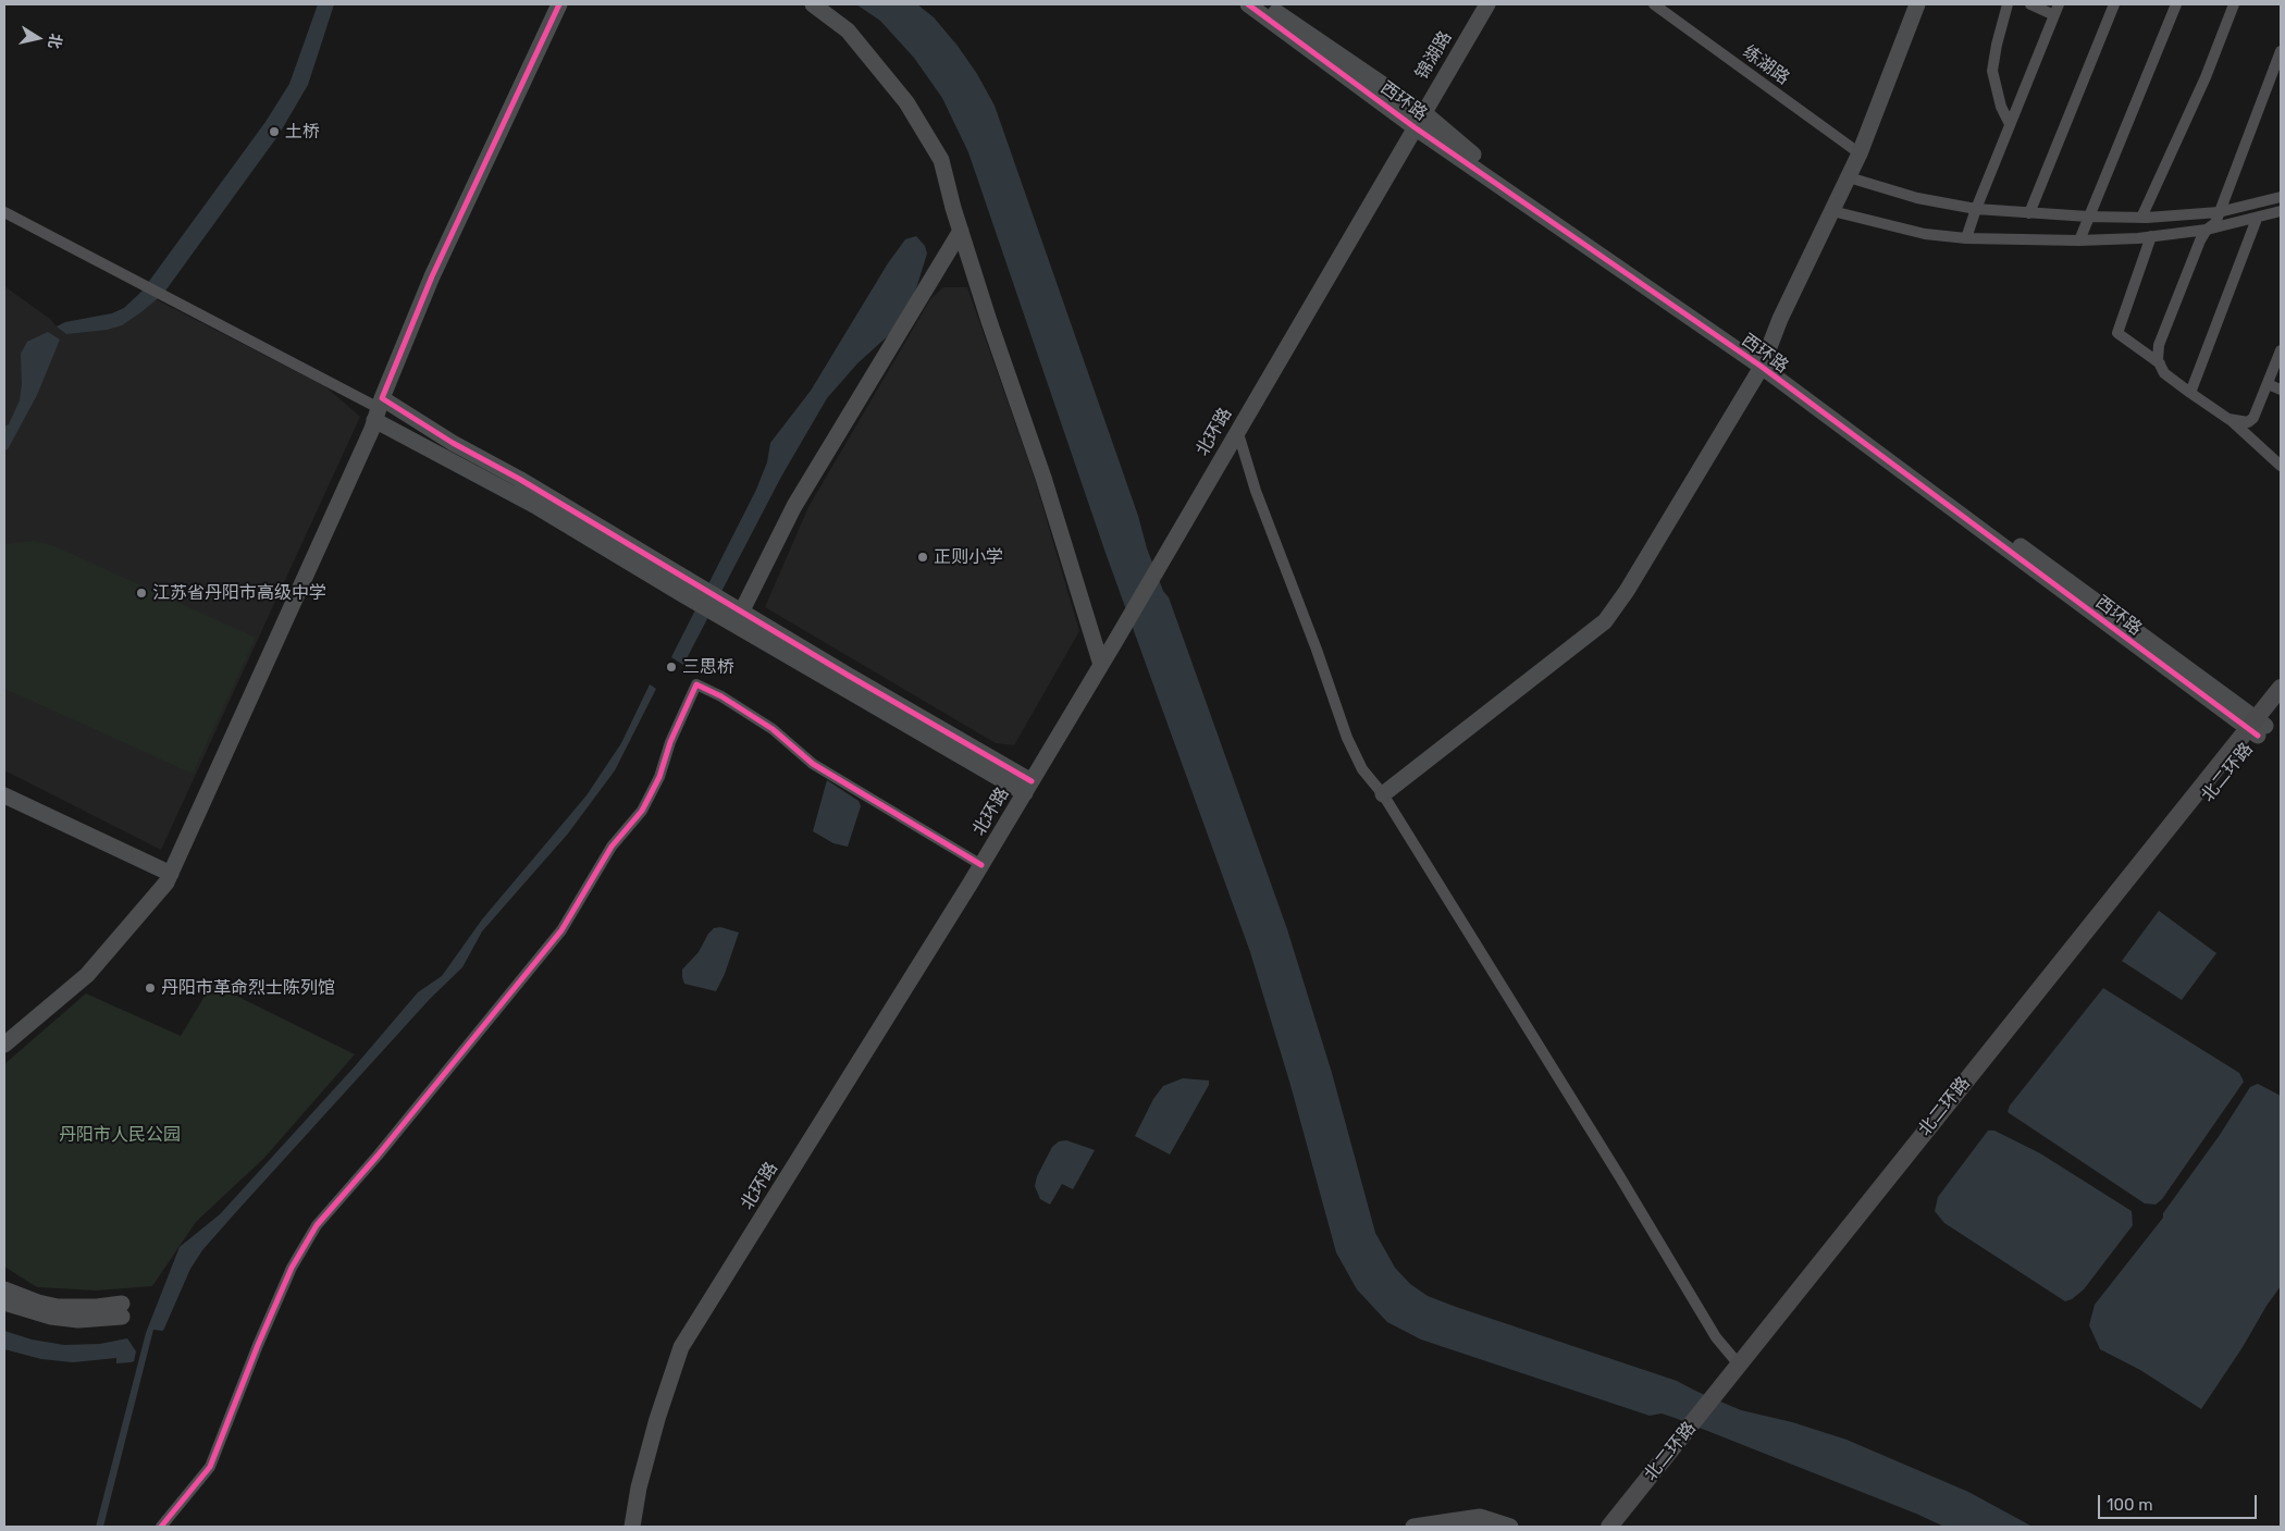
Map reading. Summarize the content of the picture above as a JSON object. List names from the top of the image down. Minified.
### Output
{"streets":{"main road":["北二环路"],"street":["锦湖路","练湖路","西环路","北环路"]},"crossings":[["锦湖路","西环路"],["锦湖路","北环路"],["西环路","北环路"],["西环路","北二环路"]],"parks":["丹阳市人民公园"],"places":["土桥","正则小学","江苏省丹阳市高级中学","三思桥","丹阳市革命烈士陈列馆"],"scale_bar":"100 m","north":"right"}
